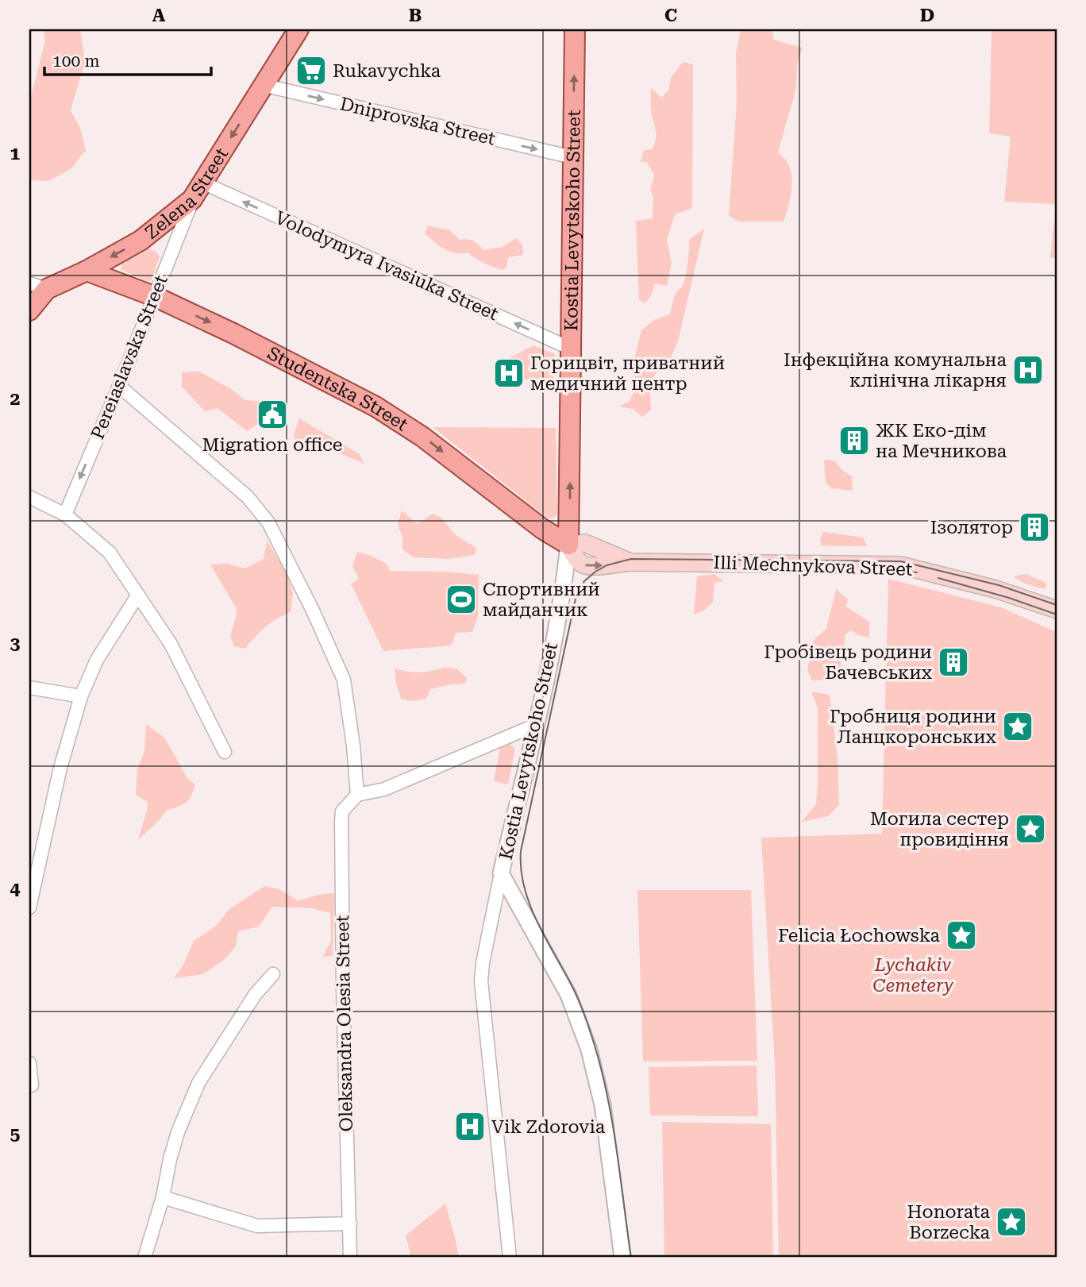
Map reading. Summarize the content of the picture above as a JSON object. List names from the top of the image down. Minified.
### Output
{"streets":{"main road":["Zelena Street","Kostia Levytskoho Street","Studentska Street","Illi Mechnykova Street"],"street":["Dniprovska Street","Volodymyra Ivasiuka Street","Pereiaslavska Street","Oleksandra Olesia Street"]},"crossings":[["Dniprovska Street","Zelena Street"],["Dniprovska Street","Kostia Levytskoho Street"],["Zelena Street","Volodymyra Ivasiuka Street"],["Zelena Street","Pereiaslavska Street"],["Zelena Street","Studentska Street"],["Kostia Levytskoho Street","Volodymyra Ivasiuka Street"],["Kostia Levytskoho Street","Studentska Street"],["Kostia Levytskoho Street","Illi Mechnykova Street"],["Volodymyra Ivasiuka Street","Pereiaslavska Street"],["Pereiaslavska Street","Studentska Street"],["Studentska Street","Illi Mechnykova Street"]],"one_way":["Dniprovska Street","Zelena Street","Kostia Levytskoho Street","Volodymyra Ivasiuka Street","Pereiaslavska Street","Studentska Street"],"parks":["Lychakiv Cemetery"],"places":{"supermarket":["Rukavychka"],"hospital":["Інфекційна комунальна клінічна лікарня","Горицвіт, приватний медичний центр","Vik Zdorovia"],"public building":["Migration office"],"building":["ЖК Еко-дім на Мечникова","Ізолятор","Гробівець родини Бачевських"],"sports":["Спортивний майданчик"],"place":["Гробниця родини Ланцкоронських","Могила сестер провидіння","Felicia Łochowska","Honorata Borzecka"]},"scale_bar":"100 m","grid":{"columns":["A","B","C","D"],"rows":["1","2","3","4","5"]}}
